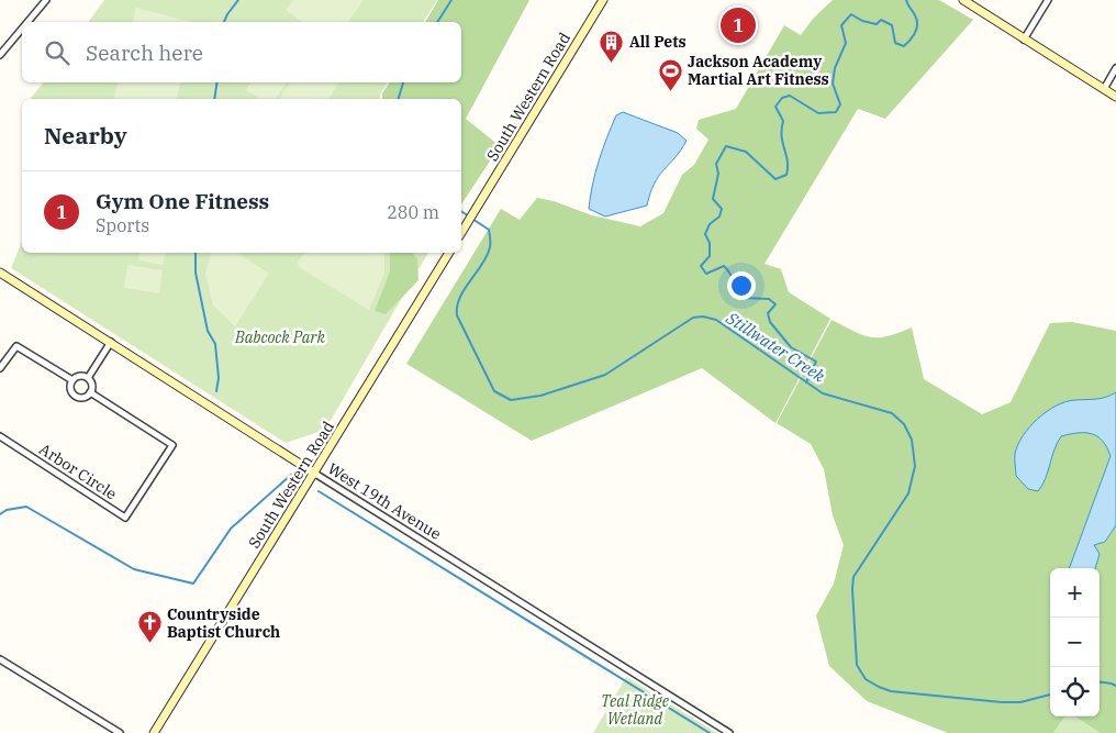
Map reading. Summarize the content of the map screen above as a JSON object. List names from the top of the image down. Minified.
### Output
{"streets":{"main road":["South Western Road","West 19th Avenue"],"street":["Arbor Circle"]},"crossings":[["South Western Road","West 19th Avenue"]],"water":["Stillwater Creek"],"parks":["Babcock Park","Teal Ridge Wetland"],"places":{"building":["All Pets"],"sports":["Jackson Academy Martial Art Fitness"],"church":["Countryside Baptist Church"]},"page":{"pins":"1","search":"Search here","heading":"Nearby","list":[{"mark":"1","name":"Gym One Fitness","note":"Sports","value":"280 m"}],"map_buttons":["+","−"]}}
